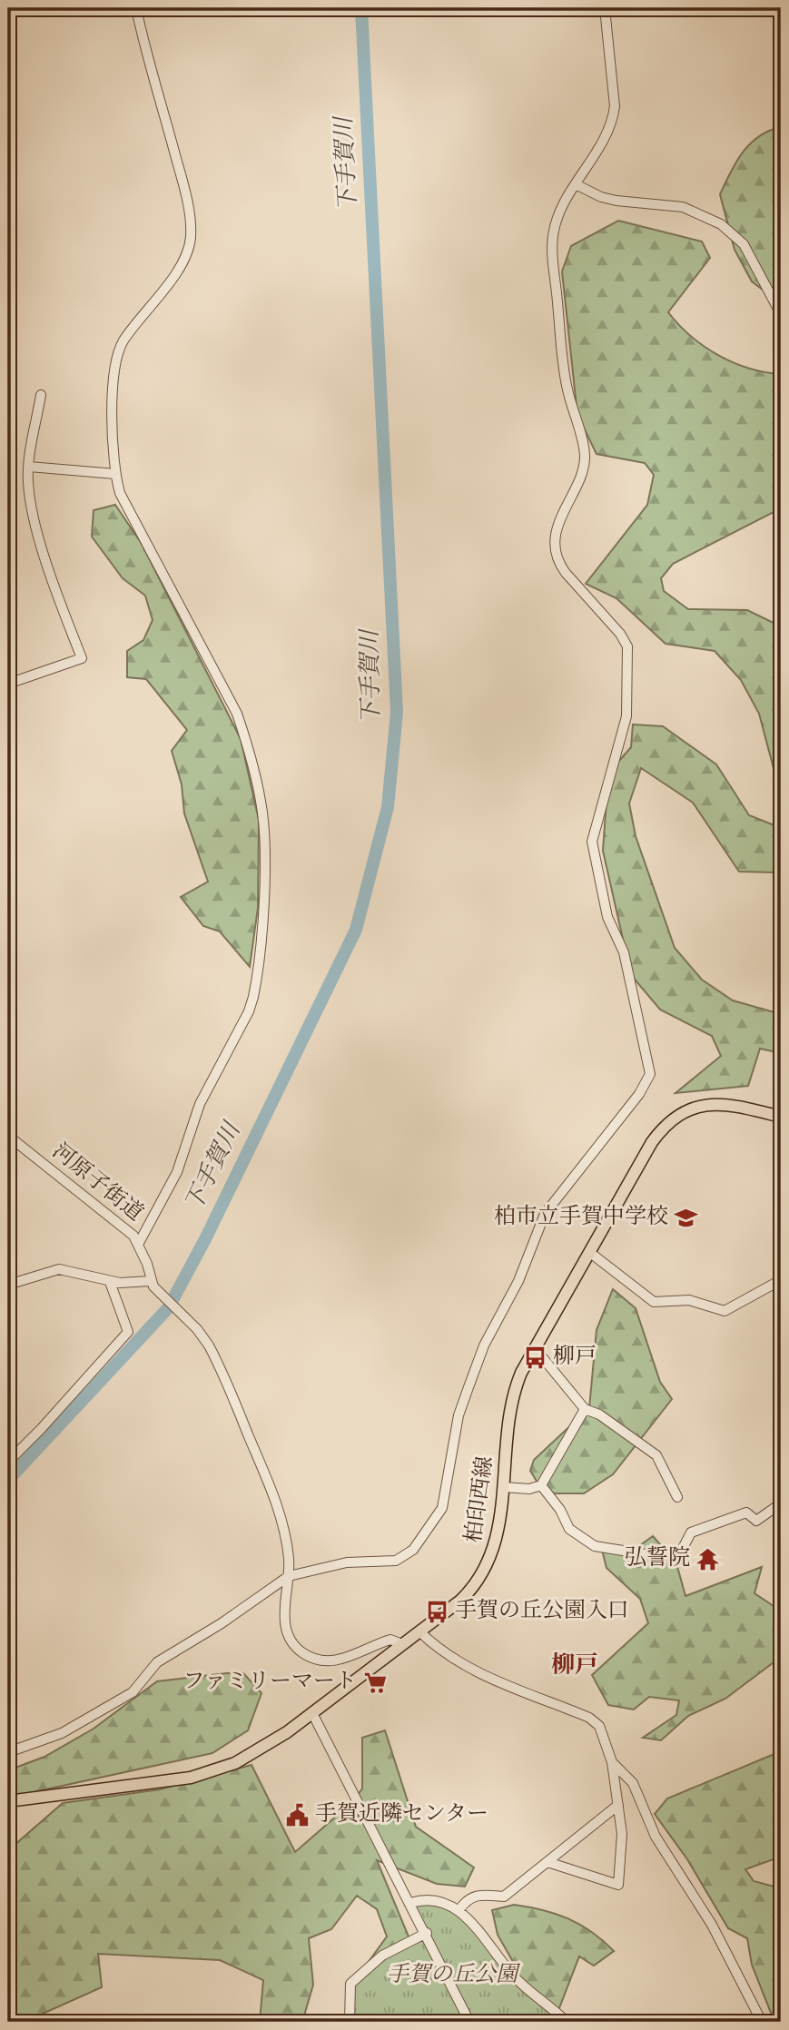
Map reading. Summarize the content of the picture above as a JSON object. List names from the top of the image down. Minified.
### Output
{"streets":{"main road":["柏印西線"],"street":["河原子街道"]},"crossings":[["河原子街道","柏印西線"]],"districts":["柳戸"],"water":["下手賀川"],"parks":["手賀の丘公園"],"places":{"school or university":["柏市立手賀中学校"],"bus stop":["柳戸","手賀の丘公園入口"],"temple":["弘誓院"],"supermarket":["ファミリーマート"],"public building":["手賀近隣センター"]}}
